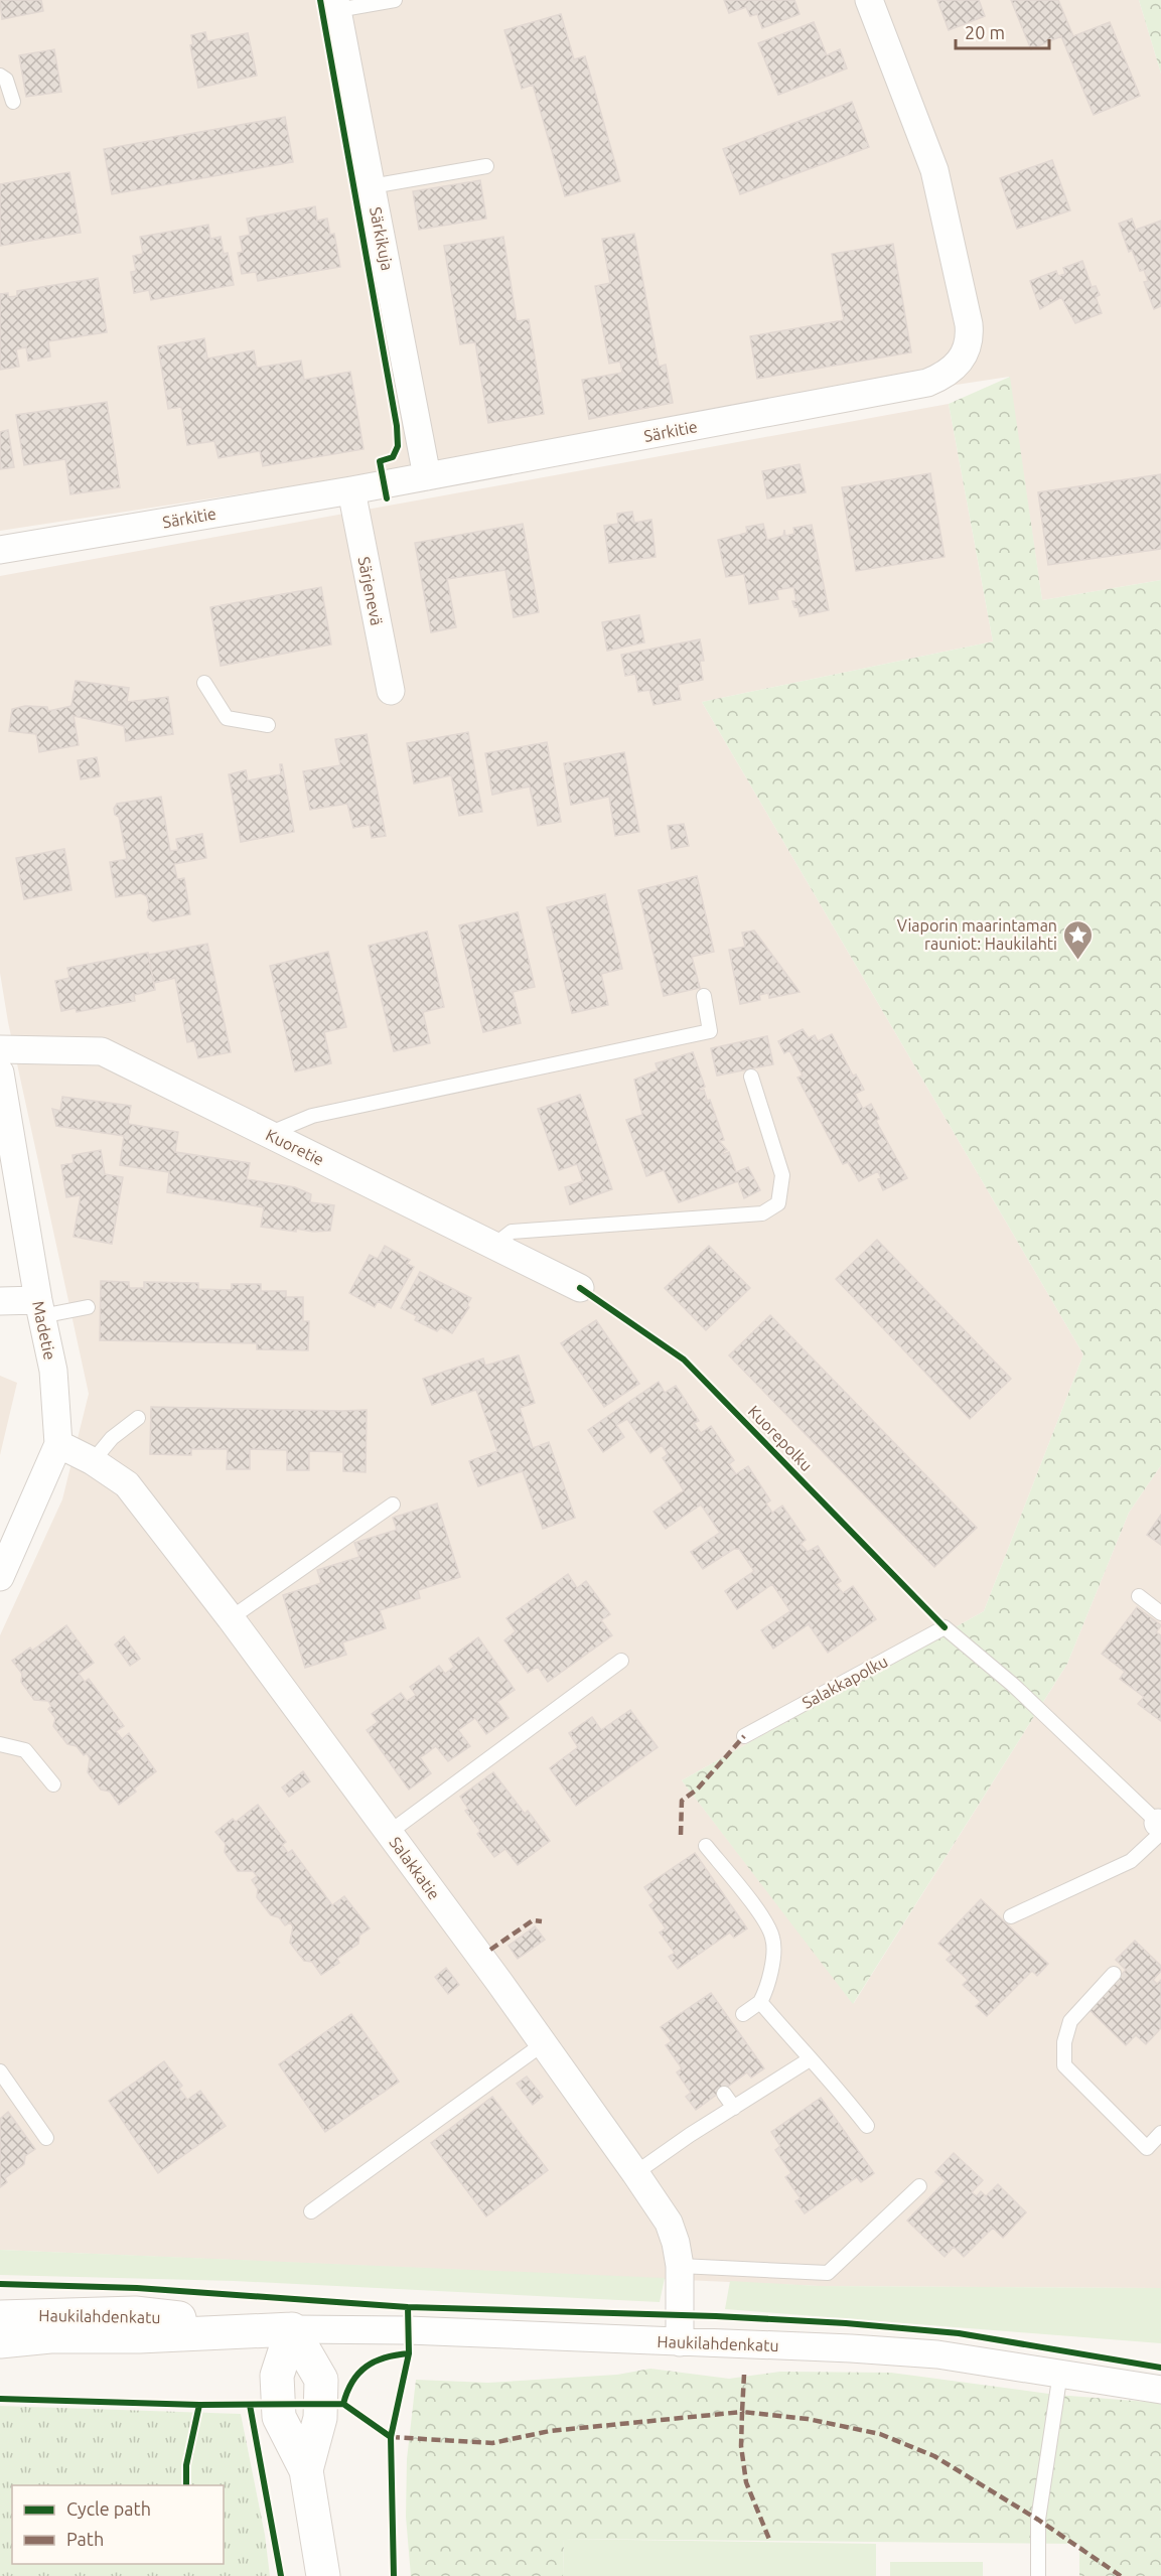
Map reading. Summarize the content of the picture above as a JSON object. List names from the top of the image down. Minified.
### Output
{"streets":{"main road":["Haukilahdenkatu"],"street":["Särkikuja","Särkitie","Särjenevä","Kuoretie","Madetie","Salakkatie"],"lane":["Salakkapolku"],"cycle path":["Kuorepolku"]},"crossings":[["Särkikuja","Särkitie"],["Särkitie","Särjenevä"],["Madetie","Salakkatie"],["Salakkatie","Haukilahdenkatu"]],"places":{"place":["Viaporin maarintaman rauniot: Haukilahti"]},"legend":["Cycle path","Path"],"scale_bar":"20 m"}
